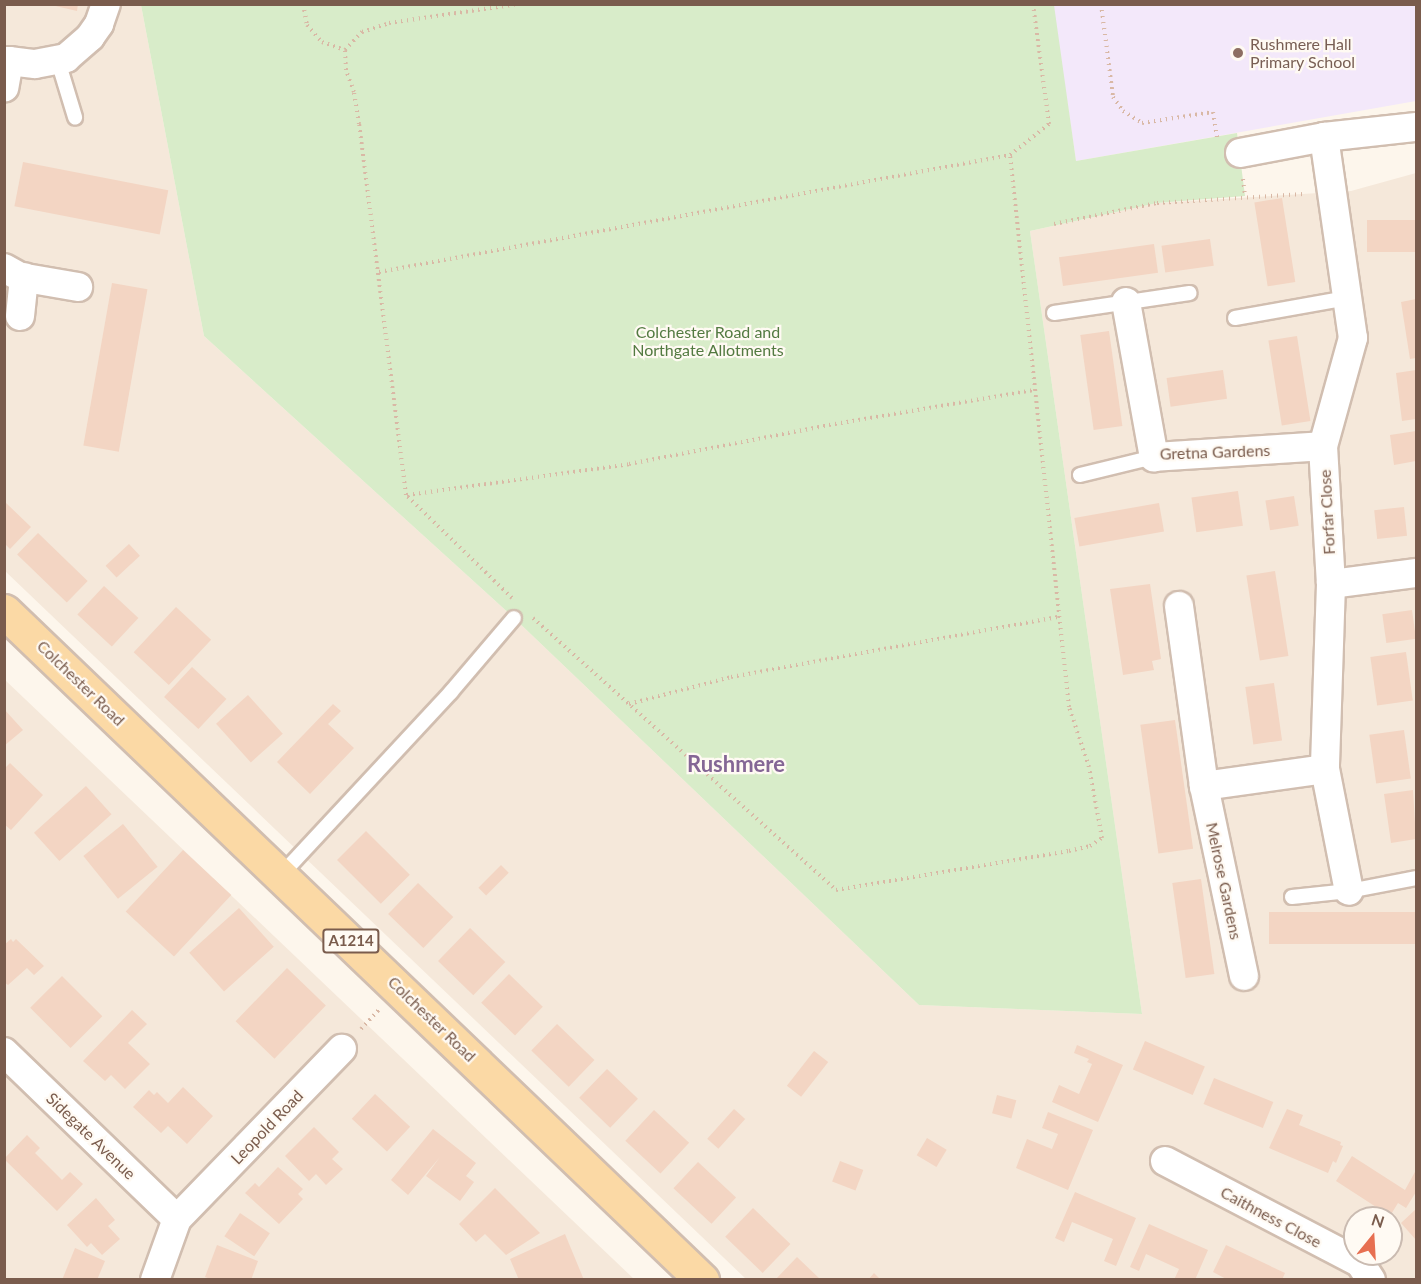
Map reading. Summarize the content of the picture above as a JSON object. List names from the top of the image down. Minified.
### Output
{"streets":{"main road":["Colchester Road","A1214"],"street":["Gretna Gardens","Forfar Close","Melrose Gardens","Leopold Road","Sidegate Avenue","Caithness Close"]},"crossings":[["Gretna Gardens","Forfar Close"],["Leopold Road","Sidegate Avenue"]],"districts":["Rushmere"],"parks":["Colchester Road and Northgate Allotments"],"places":["Rushmere Hall Primary School"],"north":"top"}
